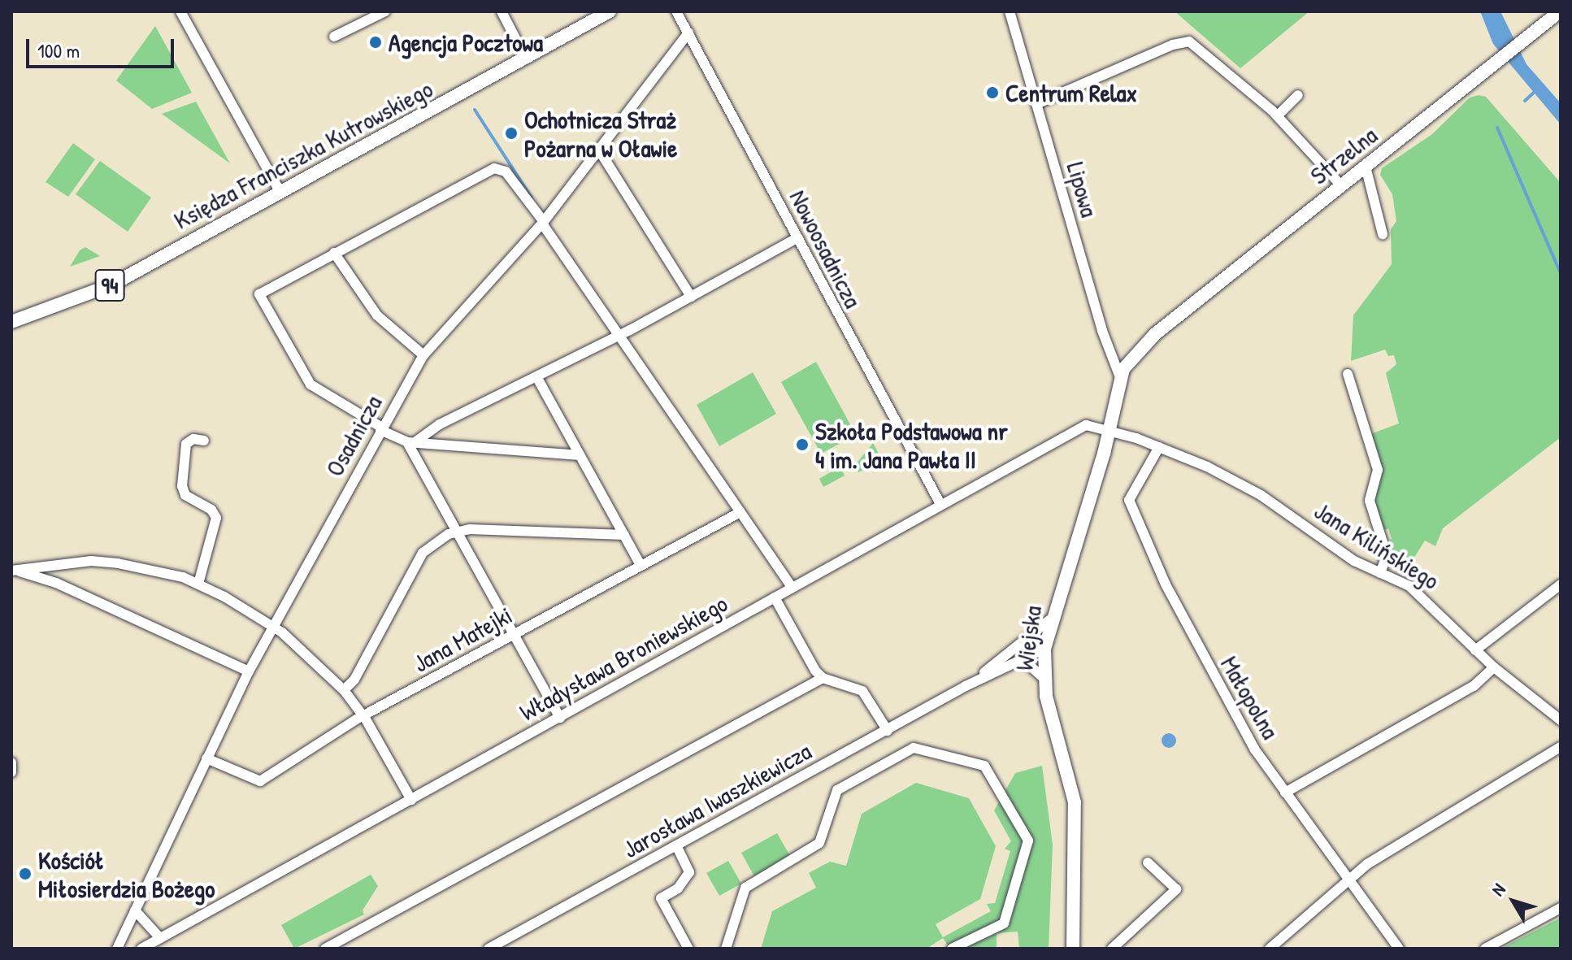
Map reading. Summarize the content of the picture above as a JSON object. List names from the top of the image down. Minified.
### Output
{"streets":{"main road":["Księdza Franciszka Kutrowskiego","Strzelna","94","Wiejska"],"street":["Lipowa","Nowoosadnicza","Osadnicza","Jana Kilińskiego","Jana Matejki","Władysława Broniewskiego","Małopolna","Jarosława Iwaszkiewicza"]},"crossings":[["Strzelna","Lipowa"],["Strzelna","Wiejska"],["Lipowa","Wiejska"],["Nowoosadnicza","Osadnicza"],["Nowoosadnicza","Władysława Broniewskiego"],["Osadnicza","Jana Matejki"],["Jana Kilińskiego","Wiejska"],["Jana Kilińskiego","Władysława Broniewskiego"],["Jana Kilińskiego","Małopolna"],["Wiejska","Władysława Broniewskiego"],["Wiejska","Jarosława Iwaszkiewicza"]],"places":["Agencja Pocztowa","Centrum Relax","Ochotnicza Straż Pożarna w Oławie","Szkoła Podstawowa nr 4 im. Jana Pawła II","Kościół Miłosierdzia Bożego"],"scale_bar":"100 m","north":"top left"}
